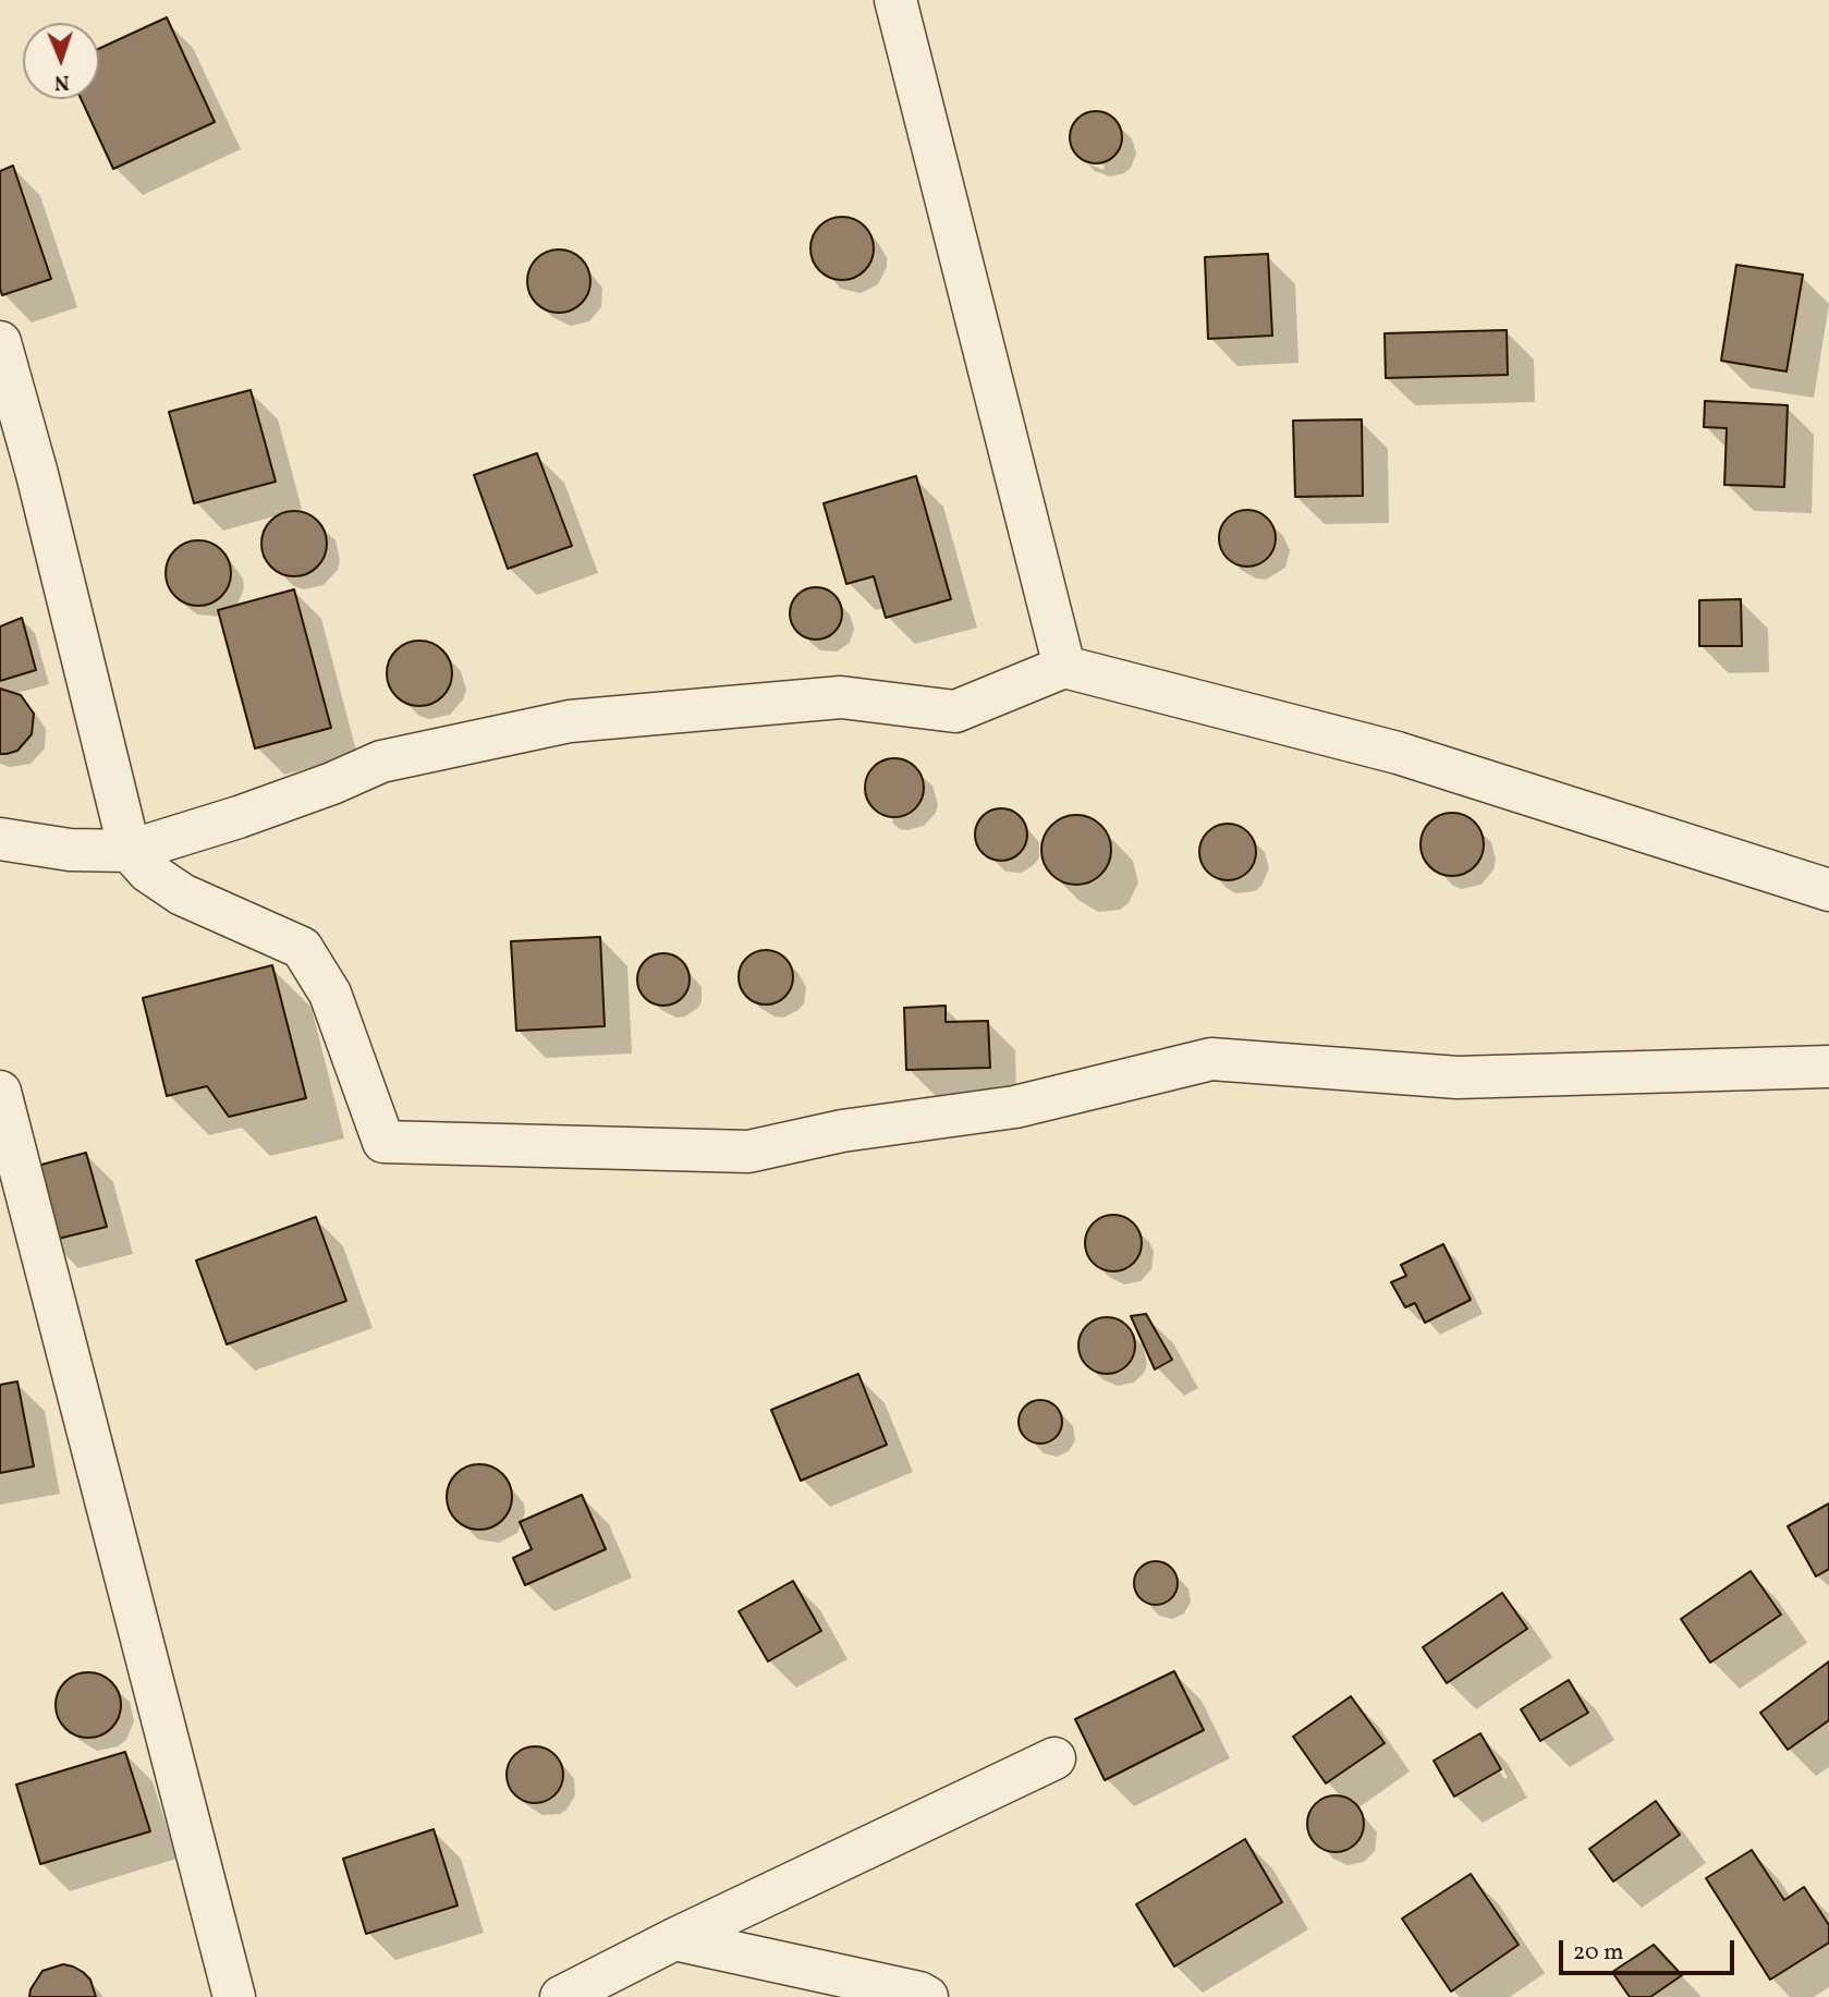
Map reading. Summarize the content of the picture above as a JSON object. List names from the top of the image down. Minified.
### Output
{"scale_bar":"20 m","north":"bottom"}
